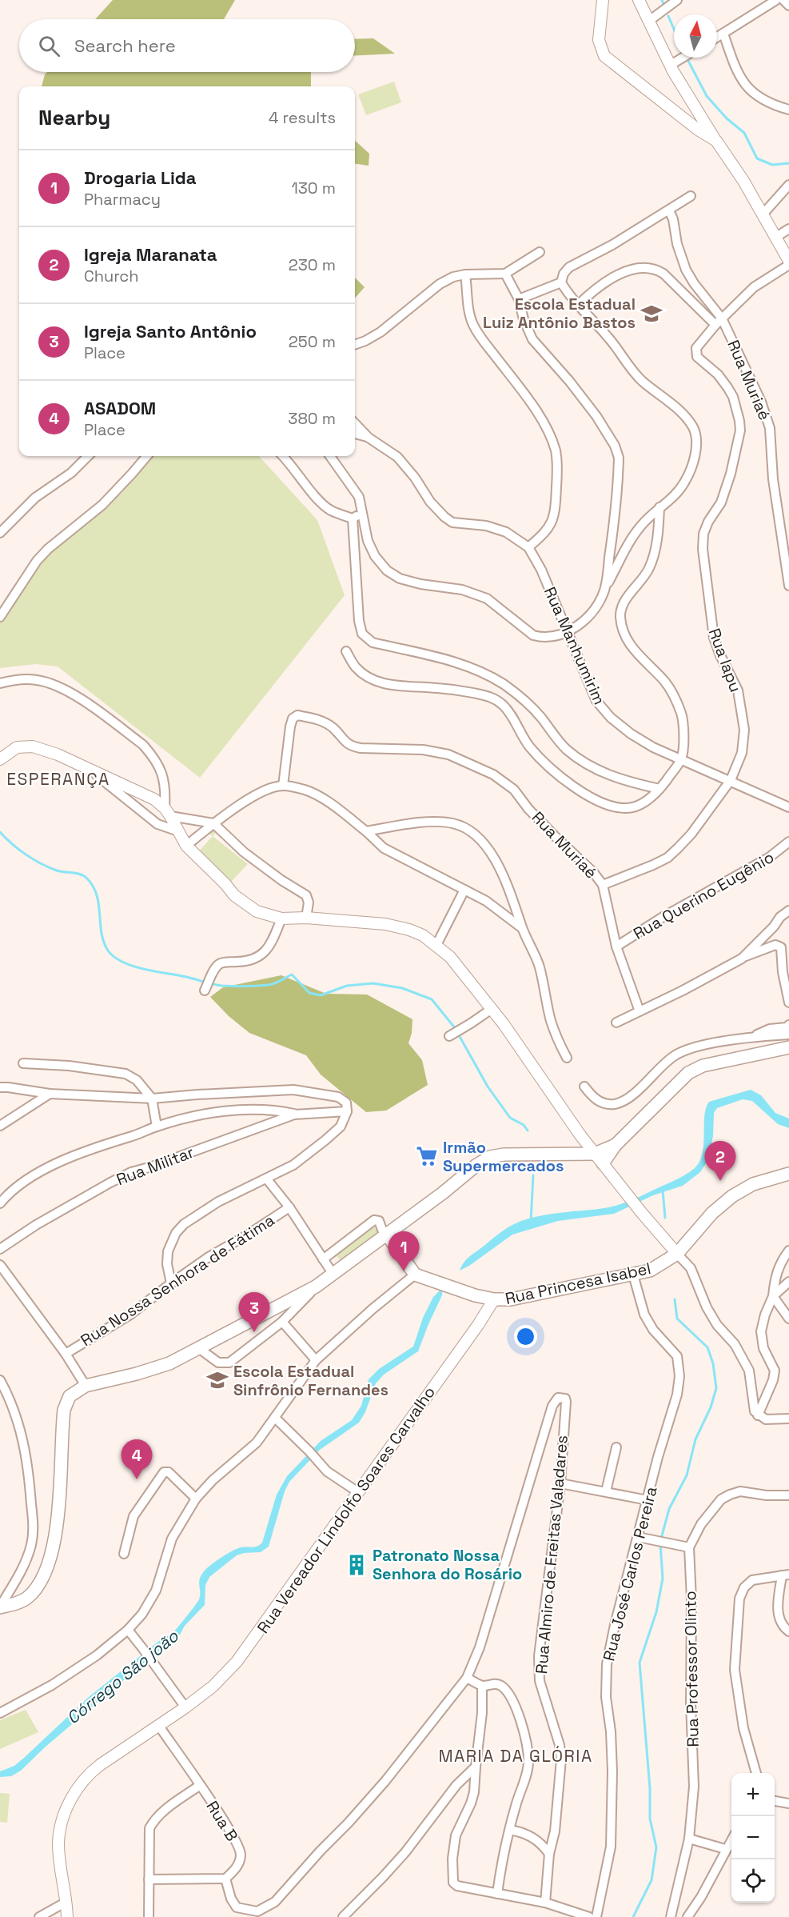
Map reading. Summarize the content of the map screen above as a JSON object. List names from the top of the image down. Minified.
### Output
{"streets":{"main road":["Rua Princesa Isabel"],"street":["Rua Muriaé","Rua Manhumirim","Rua Iapu","Rua Querino Eugênio","Rua Militar","Rua Nossa Senhora de Fátima","Rua Vereador Lindolfo Soares Carvalho","Rua Almiro de Freitas Valadares","Rua José Carlos Pereira","Rua Professor Olinto","Rua B"]},"crossings":[["Rua Muriaé","Rua Iapu"],["Rua Muriaé","Rua Querino Eugênio"],["Rua Manhumirim","Rua Iapu"],["Rua Princesa Isabel","Rua Vereador Lindolfo Soares Carvalho"],["Rua Princesa Isabel","Rua José Carlos Pereira"],["Rua Vereador Lindolfo Soares Carvalho","Rua B"]],"districts":["ESPERANÇA","MARIA DA GLÓRIA"],"water":["Córrego São joão"],"places":{"school or university":["Escola Estadual Luiz Antônio Bastos","Escola Estadual Sinfrônio Fernandes"],"supermarket":["Irmão Supermercados"],"building":["Patronato Nossa Senhora do Rosário"]},"north":"top","page":{"search":"Search here","heading":["Nearby","4 results"],"list":[{"mark":"1","name":"Drogaria Lida","note":"Pharmacy","value":"130 m"},{"mark":"2","name":"Igreja Maranata","note":"Church","value":"230 m"},{"mark":"3","name":"Igreja Santo Antônio","note":"Place","value":"250 m"},{"mark":"4","name":"ASADOM","note":"Place","value":"380 m"}],"pins":["2","1","3","4"],"map_buttons":["+","−"]}}
